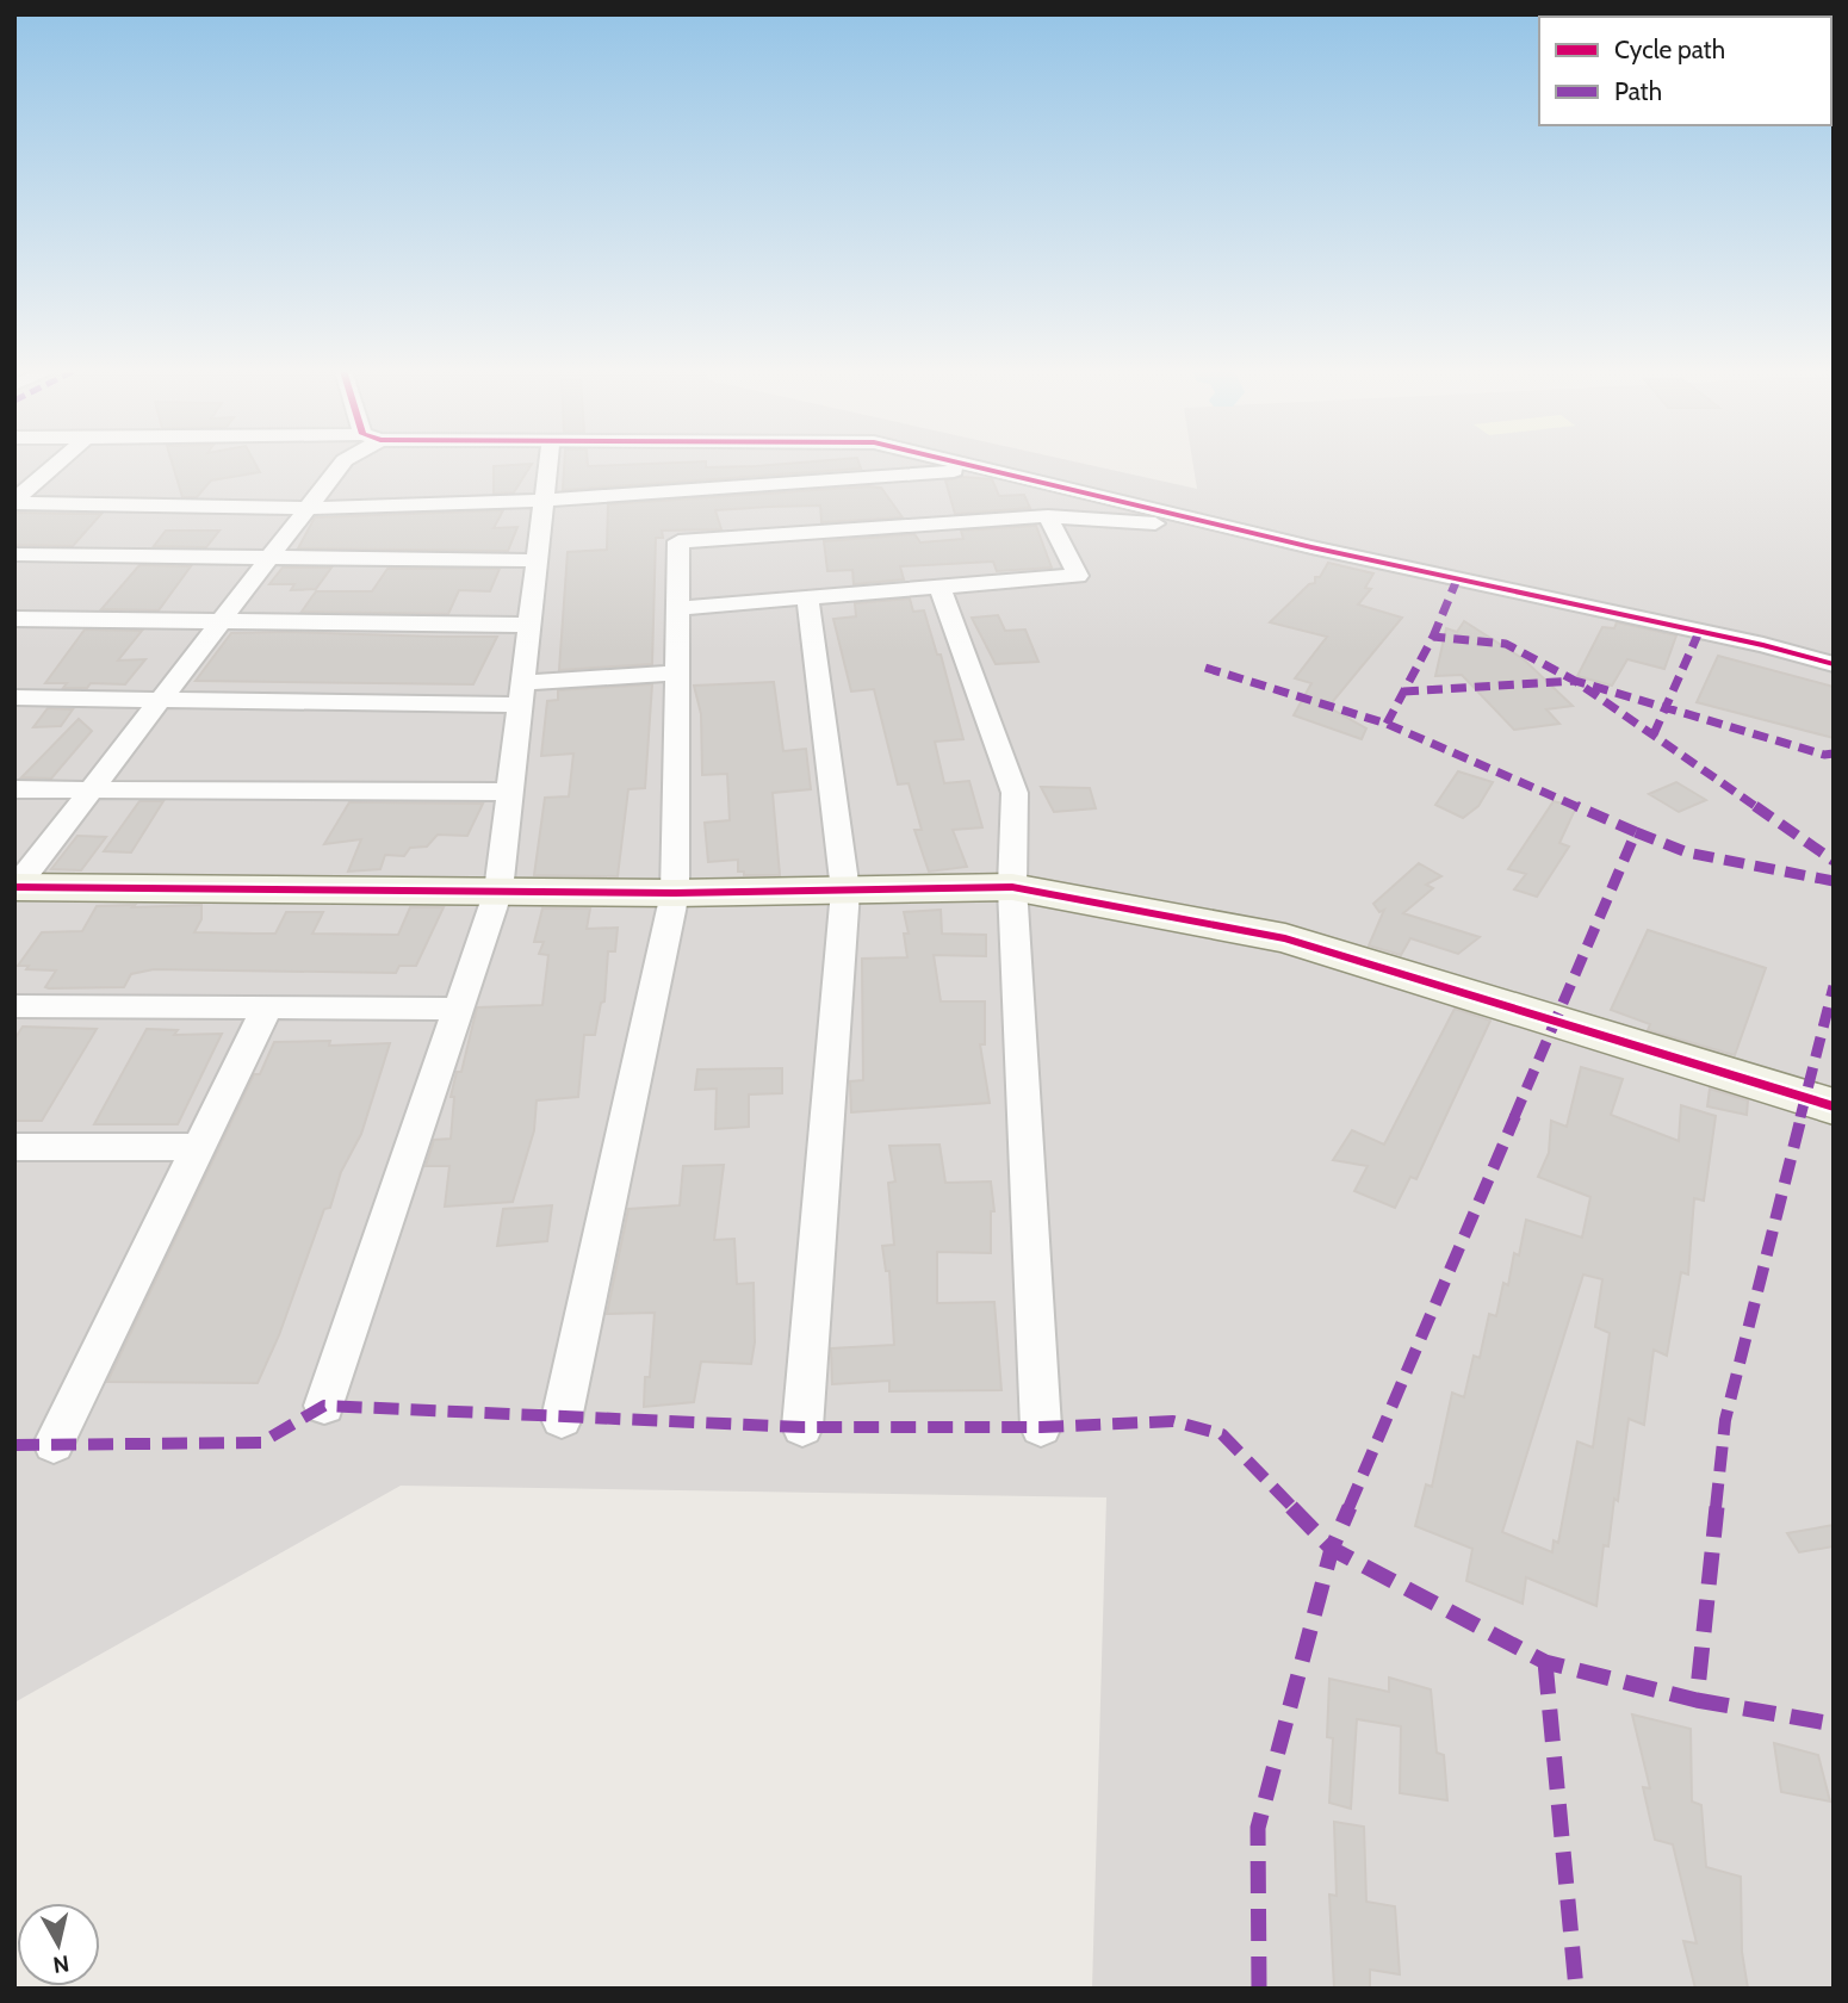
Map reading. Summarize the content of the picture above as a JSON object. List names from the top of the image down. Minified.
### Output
{"legend":["Cycle path","Path"],"north":"bottom"}
